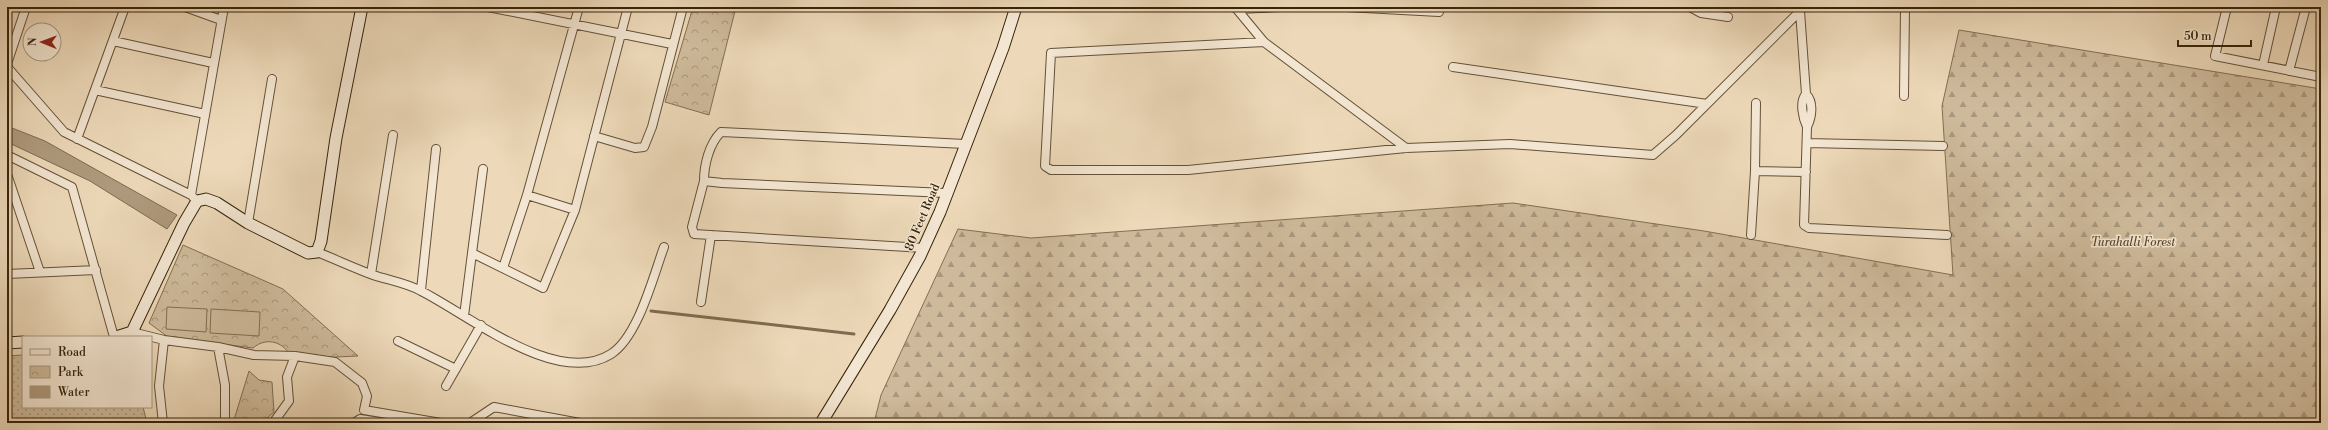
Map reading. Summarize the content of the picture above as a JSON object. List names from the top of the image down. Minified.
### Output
{"streets":{"main road":["80 Feet Road"]},"parks":["Turahalli Forest"],"legend":["Road","Park","Water"],"scale_bar":"50 m","north":"left"}
